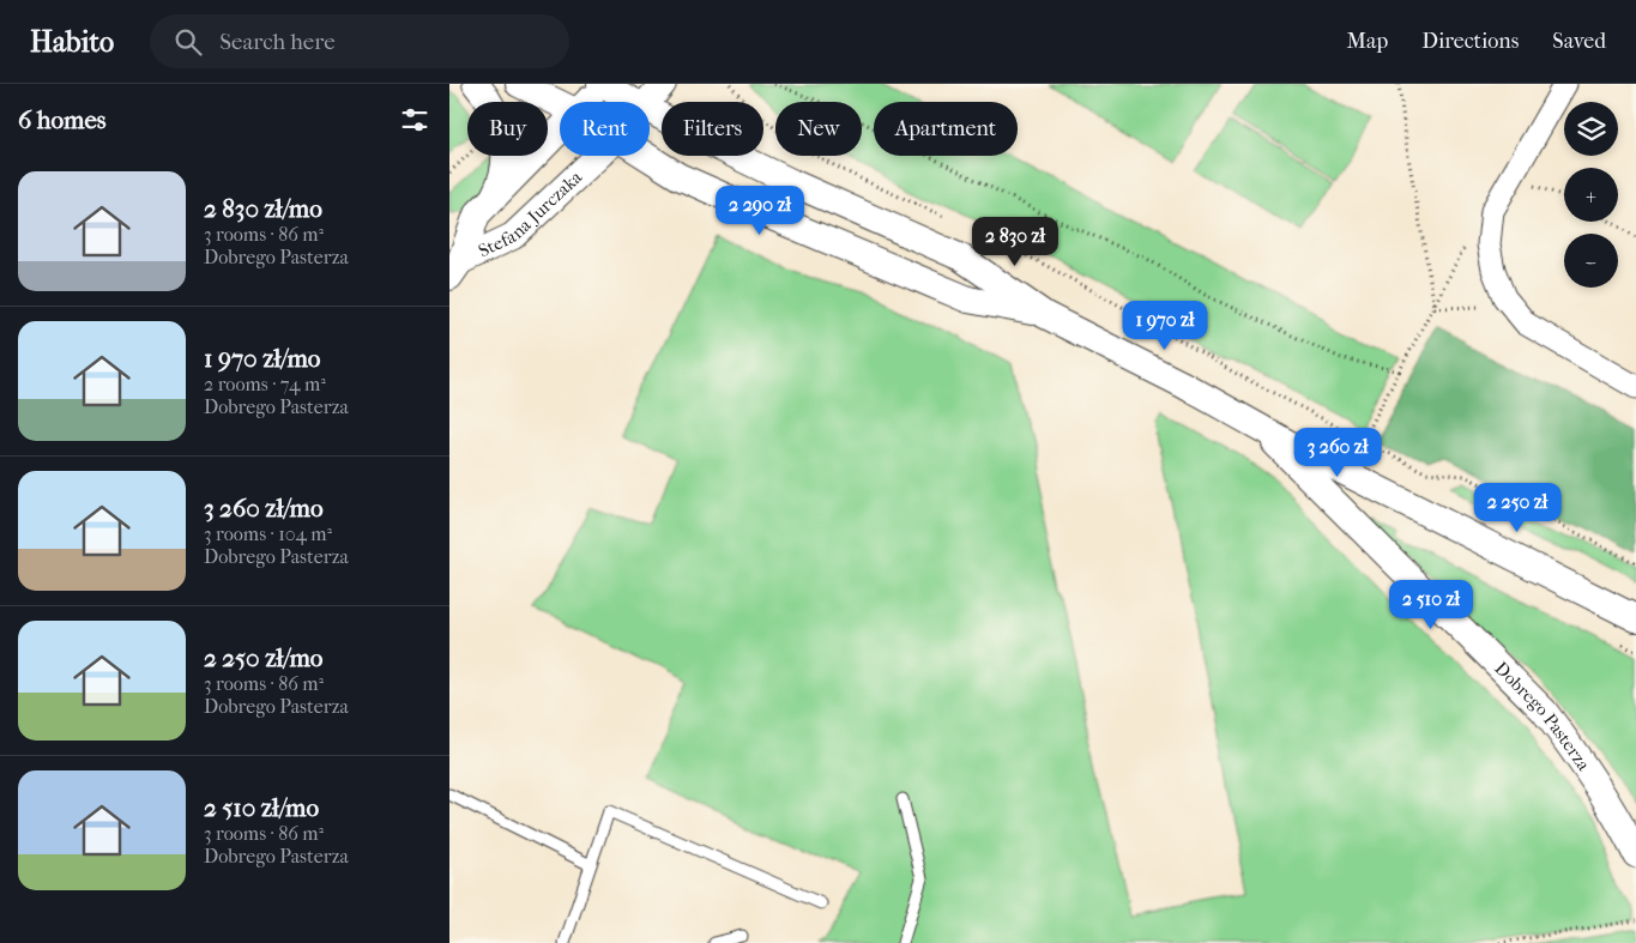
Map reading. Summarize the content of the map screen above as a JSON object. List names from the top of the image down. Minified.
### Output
{"streets":{"street":["Stefana Jurczaka","Dobrego Pasterza"]},"crossings":[["Stefana Jurczaka","Dobrego Pasterza"]],"page":{"header":"Habito","search":"Search here","nav":["Map","Directions","Saved"],"heading":"6 homes","map_buttons":["+","−"],"chip":["Buy","Rent","Filters","New","Apartment"],"list":[{"name":"2 830 zł/mo","note":"3 rooms · 86 m² · Dobrego Pasterza"},{"name":"1 970 zł/mo","note":"2 rooms · 74 m² · Dobrego Pasterza"},{"name":"3 260 zł/mo","note":"3 rooms · 104 m² · Dobrego Pasterza"},{"name":"2 250 zł/mo","note":"3 rooms · 86 m² · Dobrego Pasterza"},{"name":"2 510 zł/mo","note":"3 rooms · 86 m² · Dobrego Pasterza"}],"price":["2 290 zł","2 830 zł","1 970 zł","3 260 zł","2 250 zł","2 510 zł"]}}
